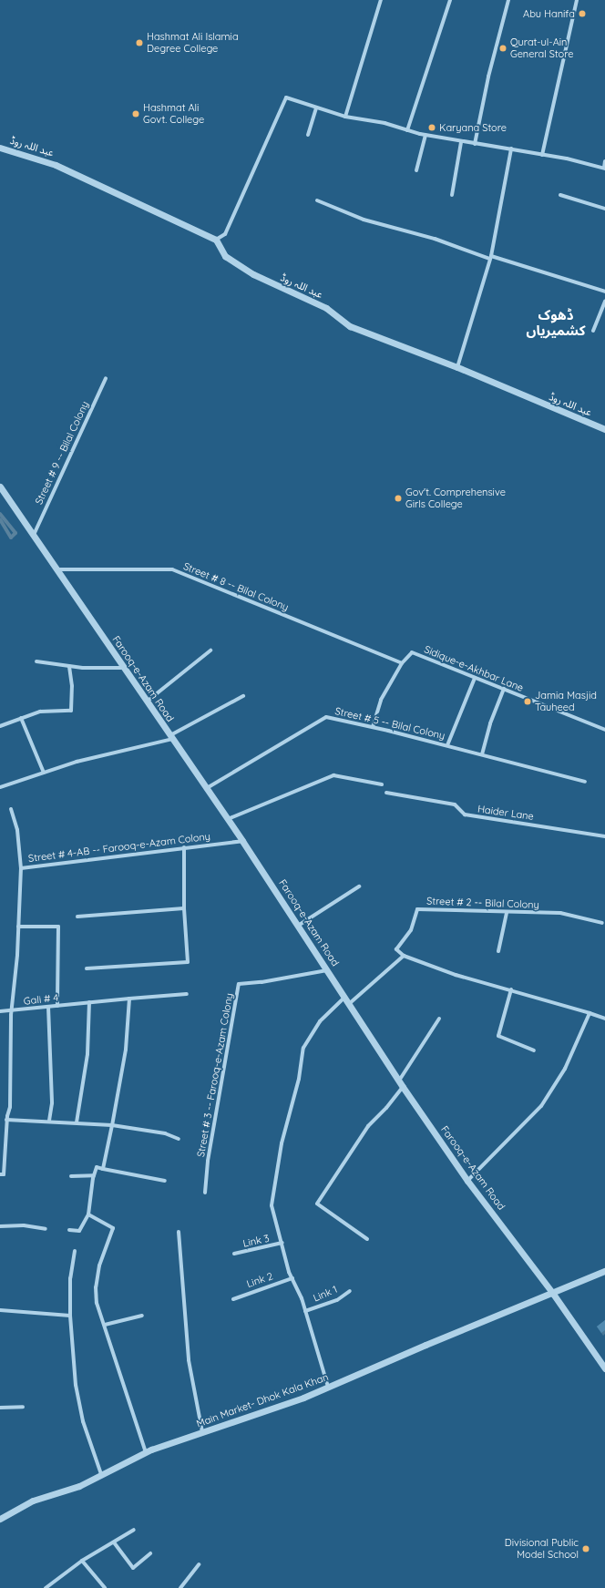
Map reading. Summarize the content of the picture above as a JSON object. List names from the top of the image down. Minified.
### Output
{"streets":{"street":["عبد اللہ روڈ","Street # 9 -- Bilal Colony","Street # 8 -- Bilal Colony","Sidique-e-Akhbar Lane","Farooq-e-Azam Road","Street # 5 -- Bilal Colony","Haider Lane","Street # 4-AB -- Farooq-e-Azam Colony","Street # 2 -- Bilal Colony","Gali # 4","Street # 3 -- Farooq-e-Azam Colony","Link 3","Link 2","Link 1","Main Market- Dhok Kala Khan"]},"crossings":[["Street # 9 -- Bilal Colony","Farooq-e-Azam Road"],["Street # 8 -- Bilal Colony","Sidique-e-Akhbar Lane"],["Street # 8 -- Bilal Colony","Farooq-e-Azam Road"],["Farooq-e-Azam Road","Street # 5 -- Bilal Colony"],["Farooq-e-Azam Road","Street # 4-AB -- Farooq-e-Azam Colony"],["Farooq-e-Azam Road","Street # 3 -- Farooq-e-Azam Colony"],["Farooq-e-Azam Road","Main Market- Dhok Kala Khan"],["Street # 4-AB -- Farooq-e-Azam Colony","Gali # 4"]],"districts":["ڈھوک کشمیریاں"],"places":["Abu Hanifa","Hashmat Ali Islamia Degree College","Qurat-ul-Ain General Store","Hashmat Ali Govt. College","Karyana Store","Gov't. Comprehensive Girls College","Jamia Masjid Tauheed","Divisional Public Model School"]}
